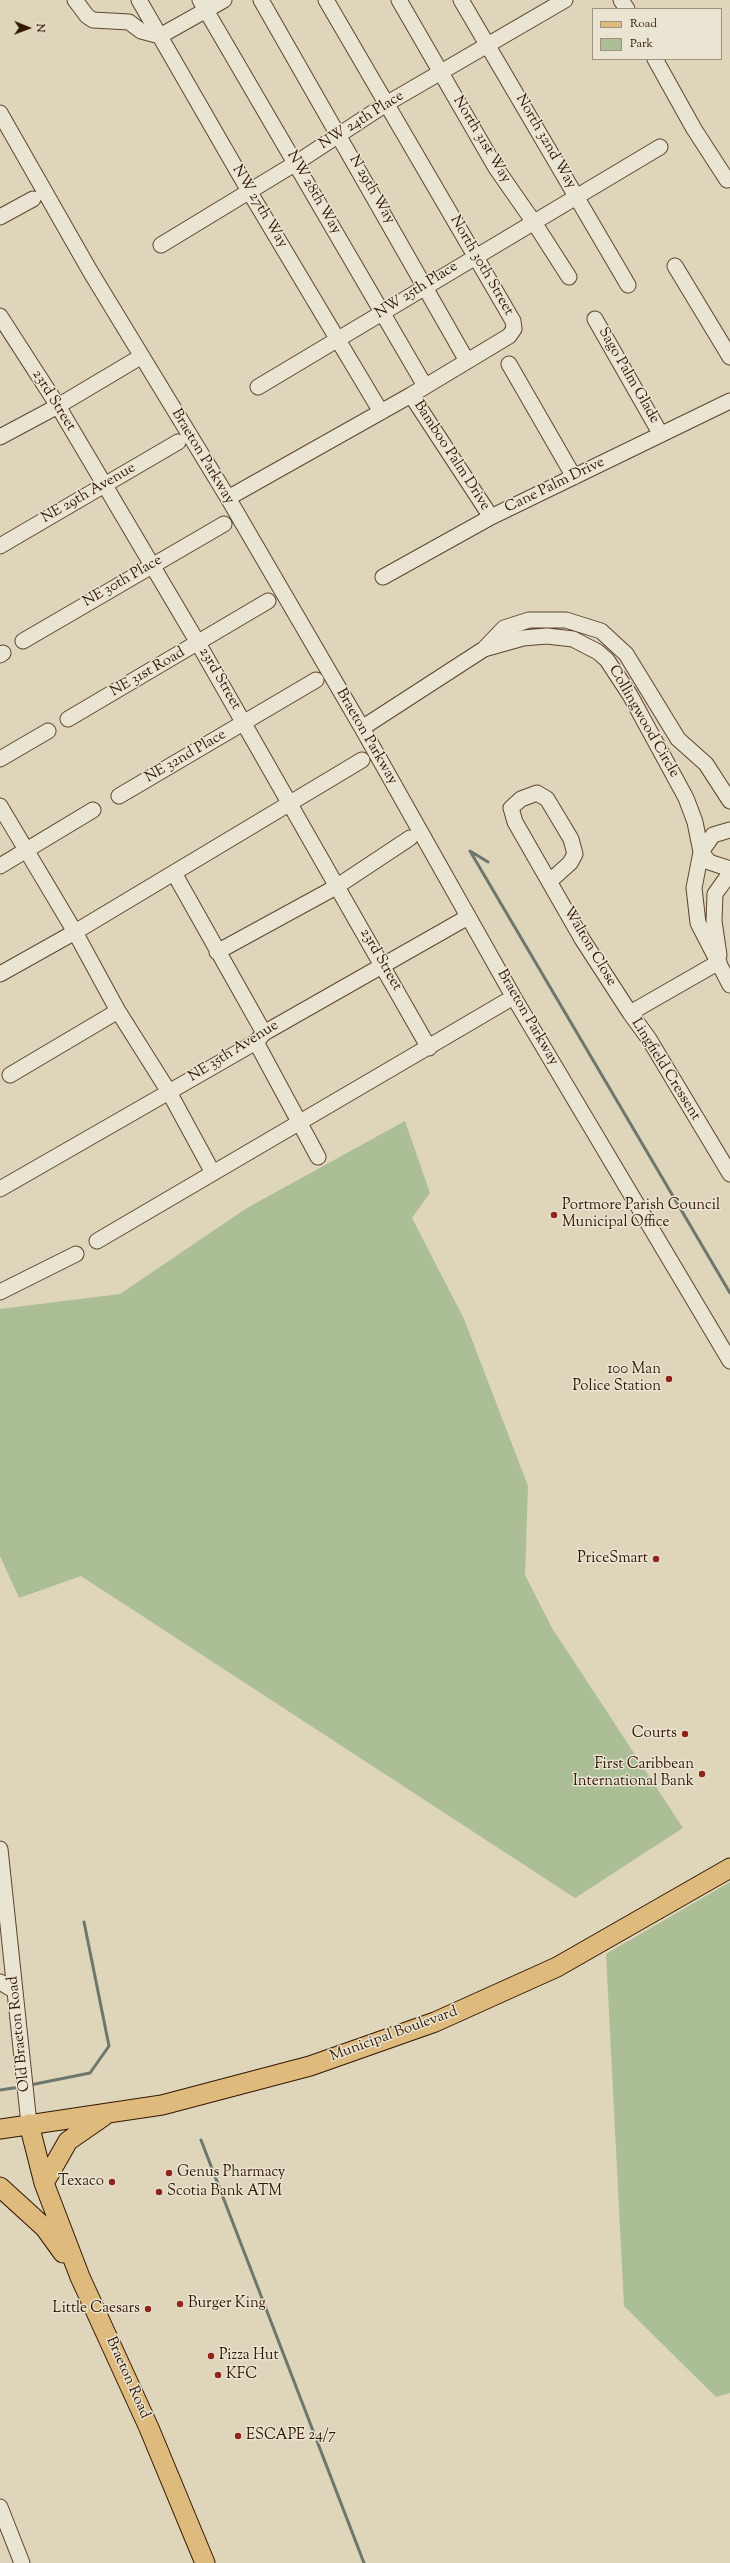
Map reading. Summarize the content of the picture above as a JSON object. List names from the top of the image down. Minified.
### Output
{"streets":{"main road":["Municipal Boulevard","Braeton Road"],"street":["NW 24th Place","North 31st Way","North 32nd Way","N 29th Way","NW 28th Way","NW 27th Way","North 30th Street","NW 25th Place","Sago Palm Glade","23rd Street","Bamboo Palm Drive","Braeton Parkway","Cane Palm Drive","NE 29th Avenue","NE 30th Place","NE 31st Road","Collingwood Circle","NE 32nd Place","Walton Close","NE 35th Avenue","Lingfield Cressent","Old Braeton Road"]},"crossings":[["NW 24th Place","North 31st Way"],["NW 24th Place","North 32nd Way"],["NW 24th Place","N 29th Way"],["NW 24th Place","NW 28th Way"],["NW 24th Place","NW 27th Way"],["NW 24th Place","North 30th Street"],["North 31st Way","NW 25th Place"],["North 32nd Way","NW 25th Place"],["N 29th Way","North 30th Street"],["N 29th Way","NW 25th Place"],["NW 28th Way","North 30th Street"],["NW 28th Way","NW 25th Place"],["NW 27th Way","North 30th Street"],["NW 27th Way","NW 25th Place"],["North 30th Street","NW 25th Place"],["North 30th Street","Bamboo Palm Drive"],["North 30th Street","Braeton Parkway"],["Sago Palm Glade","Cane Palm Drive"],["23rd Street","NE 29th Avenue"],["23rd Street","NE 30th Place"],["23rd Street","NE 31st Road"],["23rd Street","NE 32nd Place"],["23rd Street","NE 35th Avenue"],["Bamboo Palm Drive","Cane Palm Drive"],["Braeton Parkway","NE 35th Avenue"],["Collingwood Circle","Lingfield Cressent"],["Walton Close","Lingfield Cressent"],["Old Braeton Road","Municipal Boulevard"],["Old Braeton Road","Braeton Road"],["Municipal Boulevard","Braeton Road"]],"places":["Portmore Parish Council Municipal Office","100 Man Police Station","PriceSmart","Courts","First Caribbean International Bank","Genus Pharmacy","Texaco","Scotia Bank ATM","Burger King","Little Caesars","Pizza Hut","KFC","ESCAPE 24/7"],"legend":["Road","Park"],"north":"right"}
